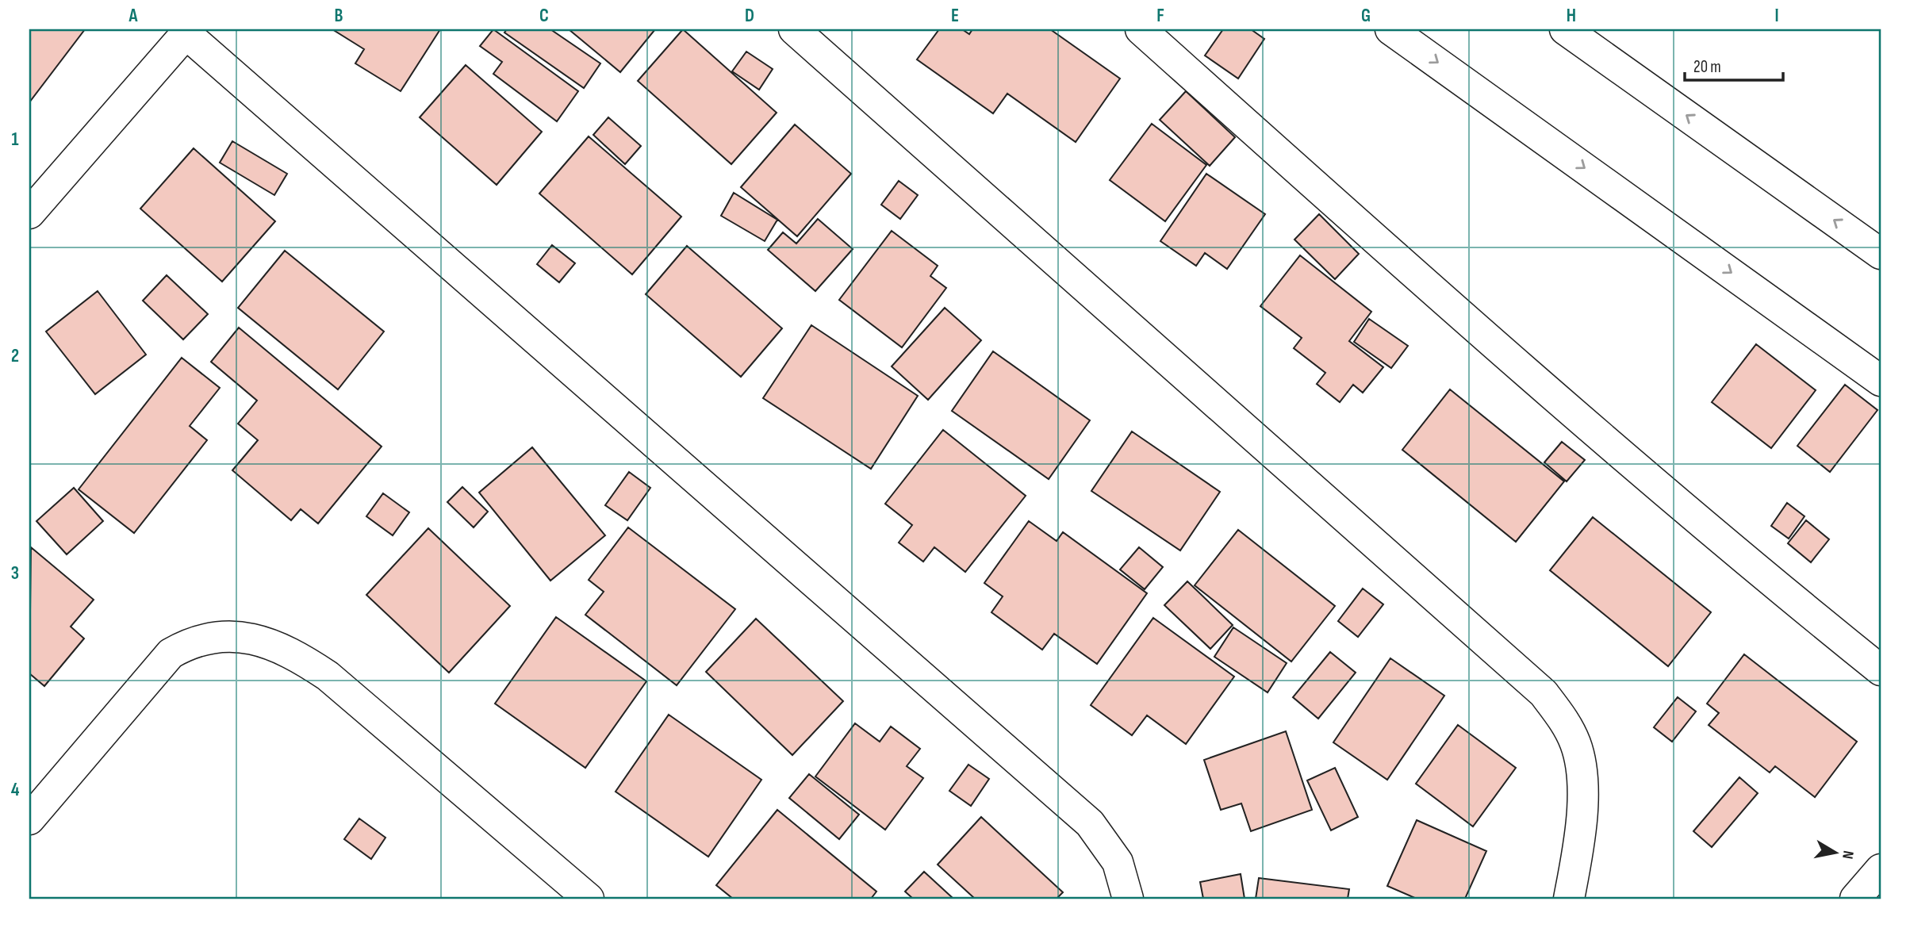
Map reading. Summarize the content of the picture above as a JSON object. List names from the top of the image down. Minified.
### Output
{"scale_bar":"20 m","north":"right","grid":{"columns":["A","B","C","D","E","F","G","H","I"],"rows":["1","2","3","4"]}}
